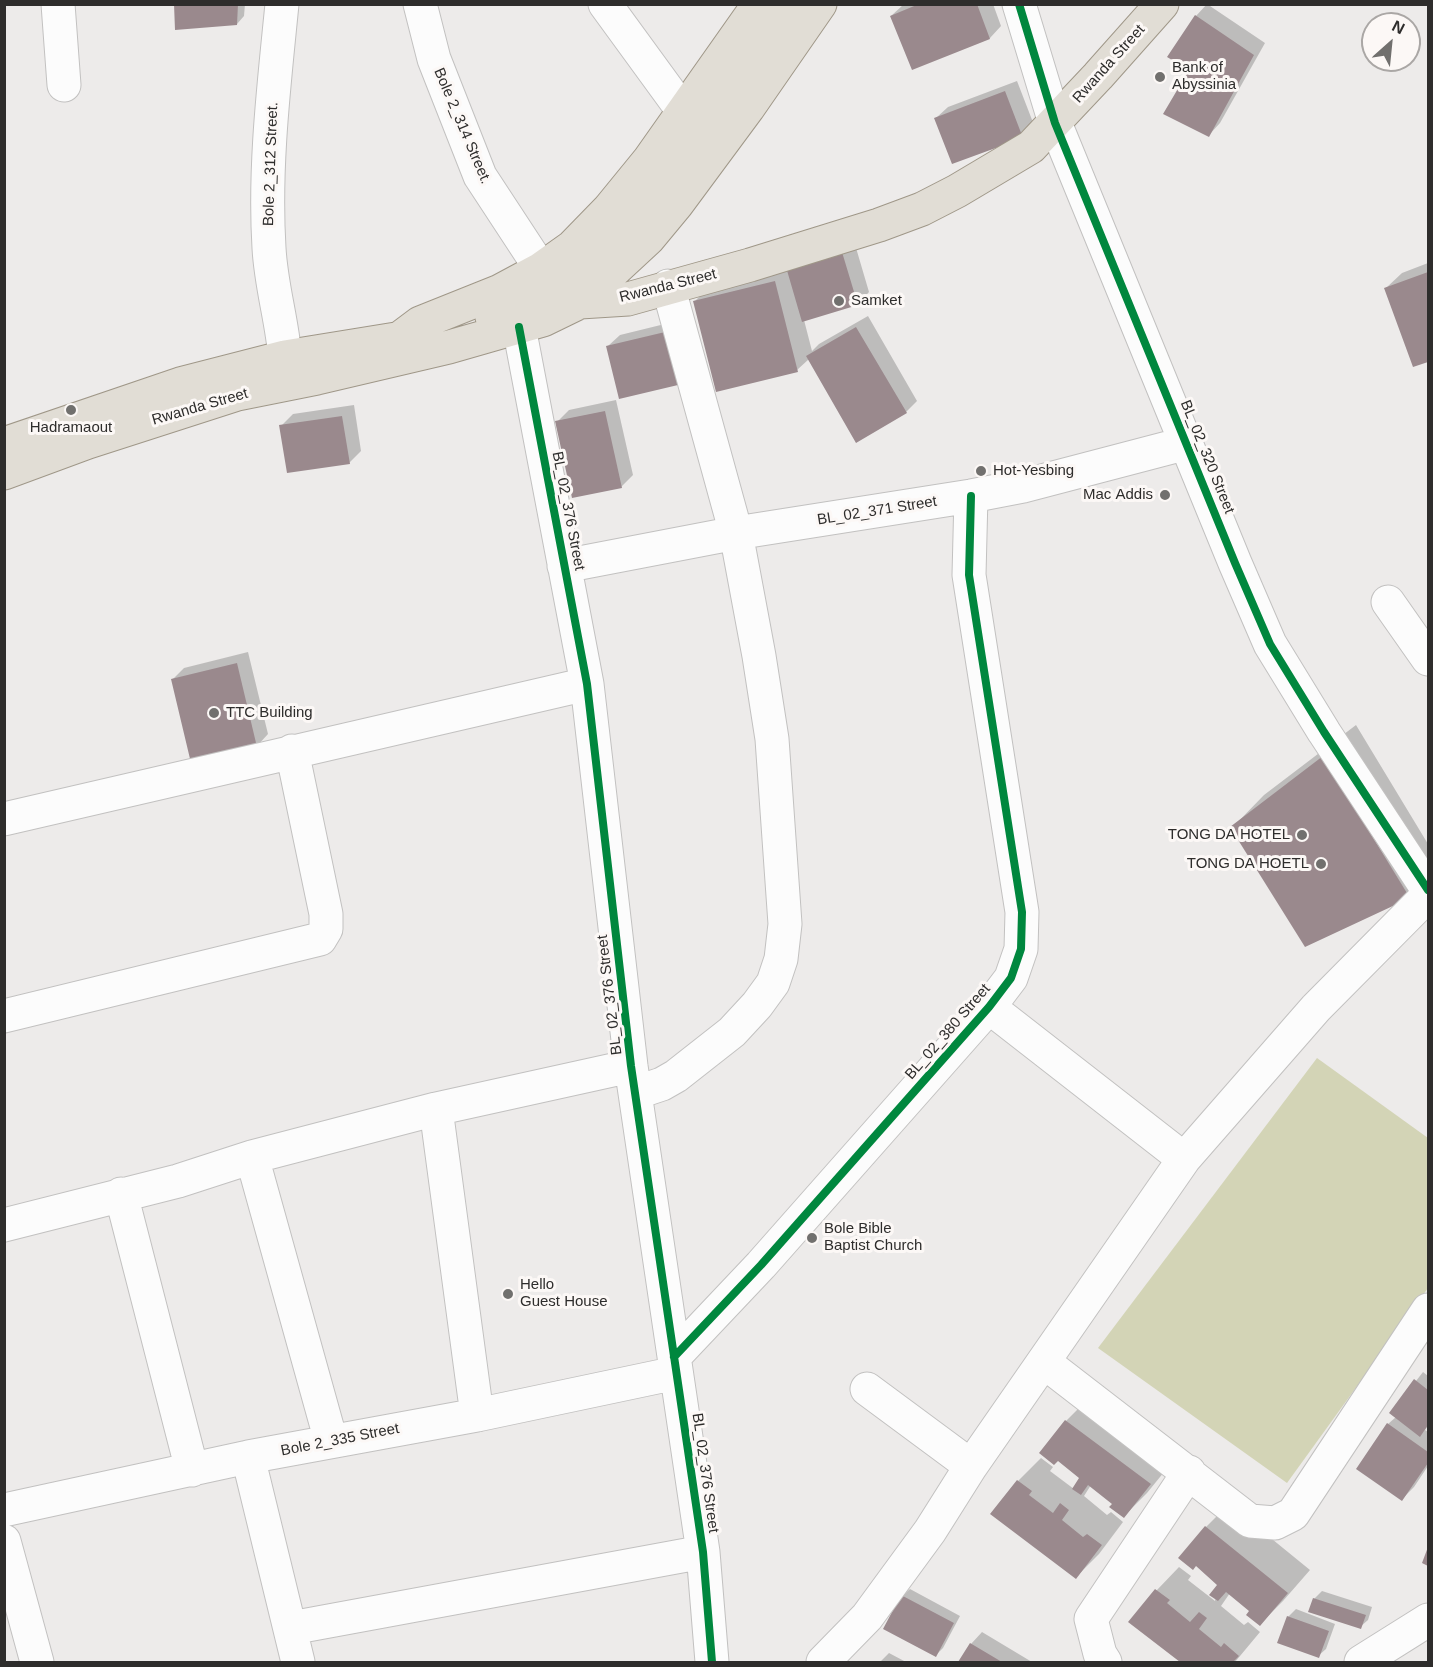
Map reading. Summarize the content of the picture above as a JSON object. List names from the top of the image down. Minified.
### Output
{"streets":{"main road":["Rwanda Street"],"street":["Bole 2_314 Street.","Bole 2_312 Street.","BL_02_320 Street","BL_02_376 Street","BL_02_371 Street","BL_02_380 Street","Bole 2_335 Street"]},"crossings":[["Rwanda Street","Bole 2_314 Street."],["Rwanda Street","Bole 2_312 Street."],["Rwanda Street","BL_02_320 Street"],["Rwanda Street","BL_02_376 Street"],["BL_02_320 Street","BL_02_371 Street"],["BL_02_376 Street","BL_02_371 Street"],["BL_02_376 Street","BL_02_380 Street"],["BL_02_376 Street","Bole 2_335 Street"],["BL_02_371 Street","BL_02_380 Street"],["BL_02_380 Street","Bole 2_335 Street"]],"places":["Bank of Abyssinia","Samket","Hadramaout","Hot-Yesbing","Mac Addis","TTC Building","TONG DA HOTEL","TONG DA HOETL","Bole Bible Baptist Church","Hello Guest House"],"north":"top right"}
